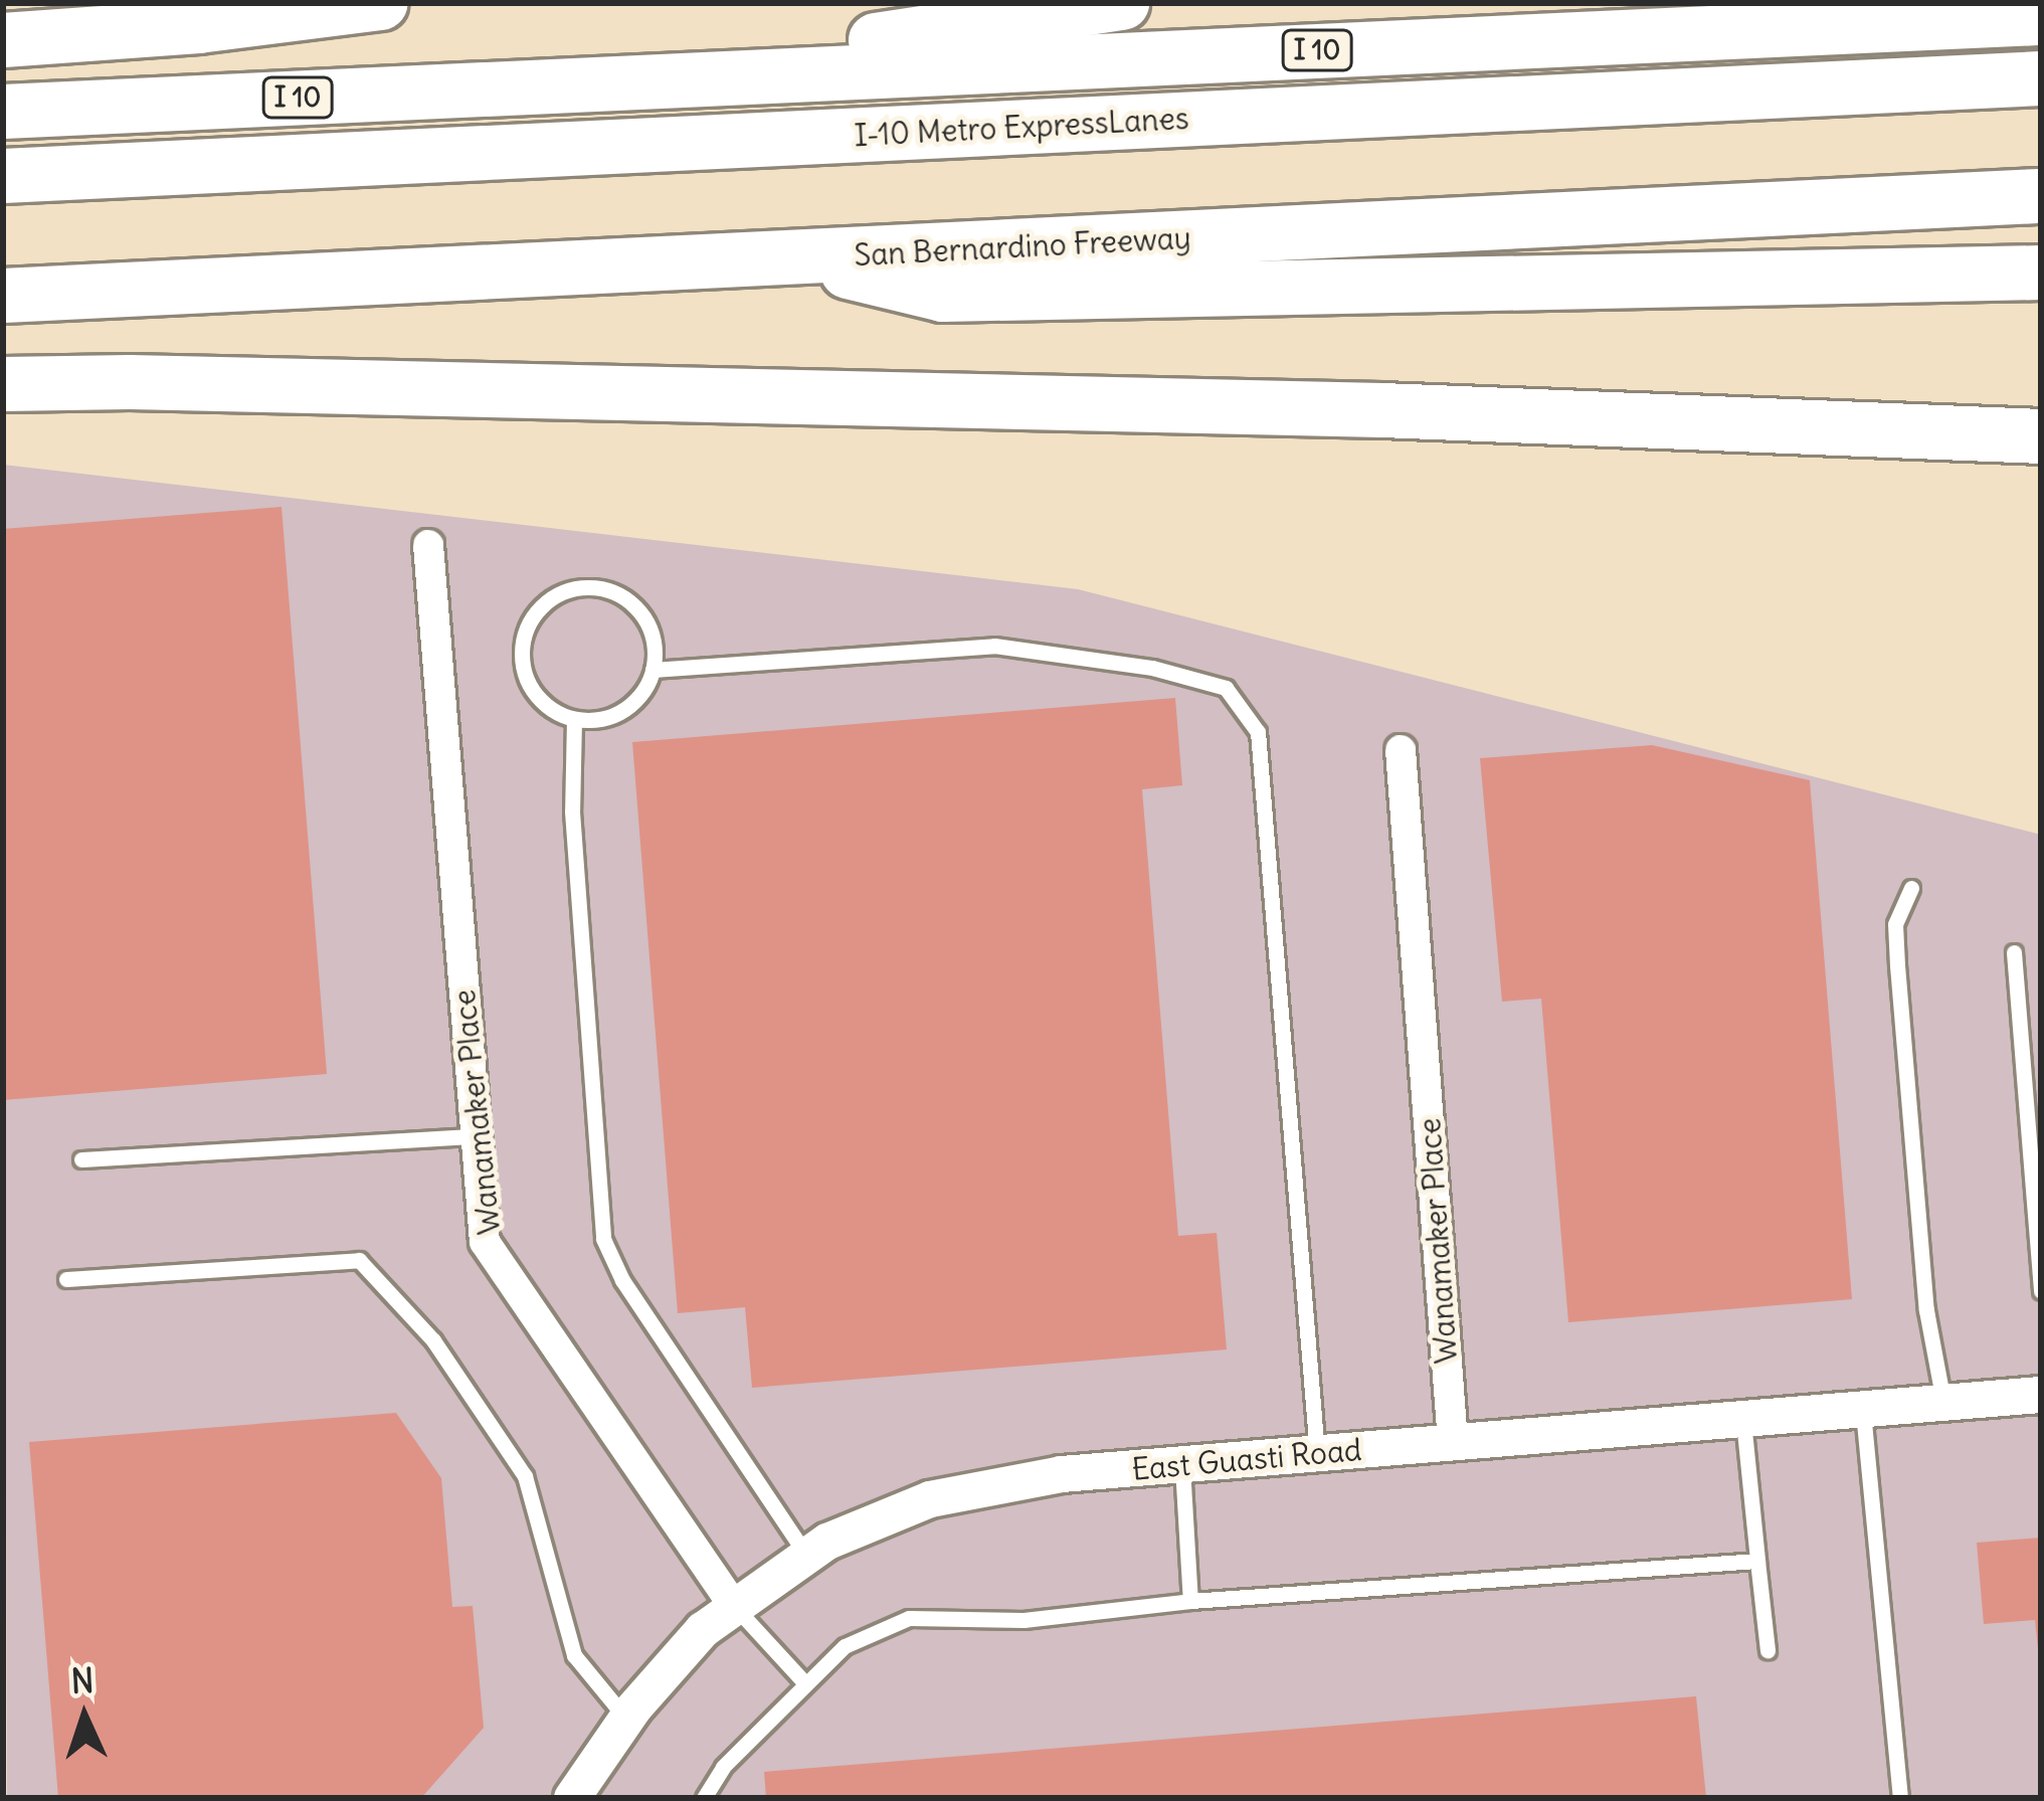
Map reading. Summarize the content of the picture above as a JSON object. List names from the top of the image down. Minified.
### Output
{"streets":{"highway":["I 10","I-10 Metro ExpressLanes","San Bernardino Freeway"],"street":["Wanamaker Place","East Guasti Road"]},"crossings":[["Wanamaker Place","East Guasti Road"]],"north":"top"}
